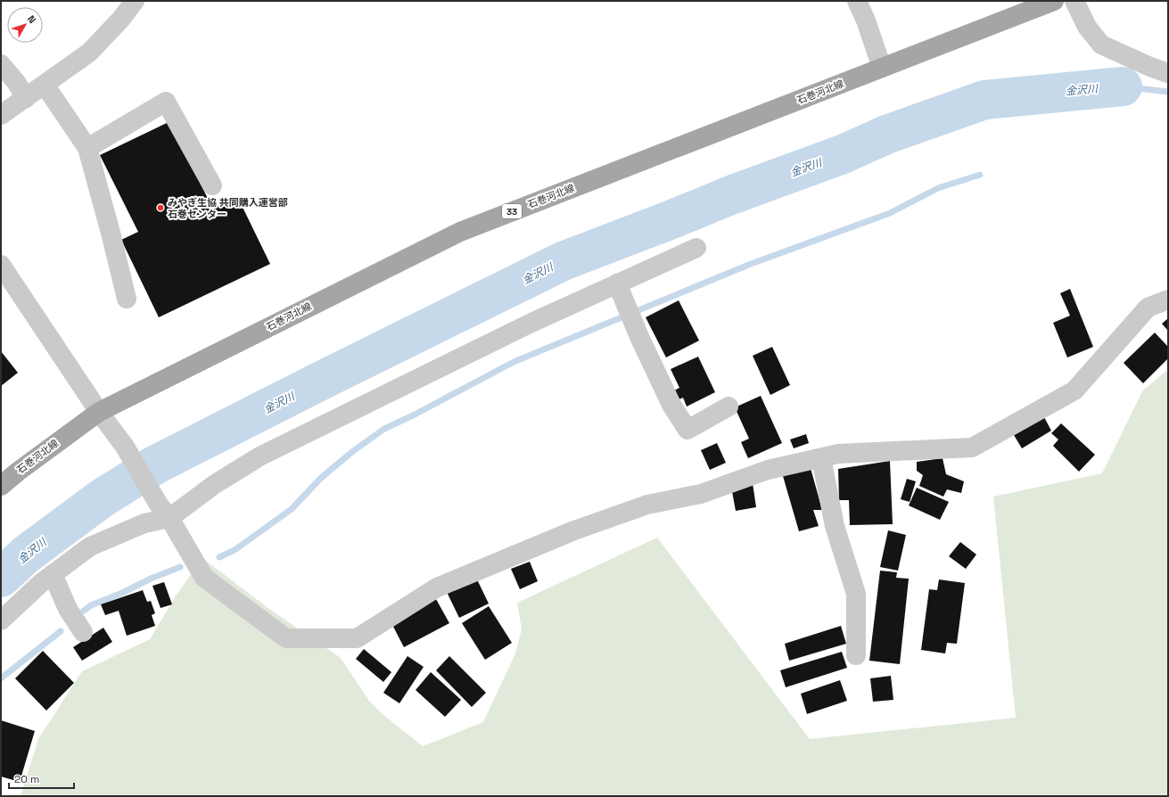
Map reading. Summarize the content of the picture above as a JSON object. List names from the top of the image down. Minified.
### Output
{"streets":{"main road":["石巻河北線","33"]},"water":["金沢川"],"places":["みやぎ生協 共同購入運営部 石巻センター"],"scale_bar":"20 m","north":"top right"}
